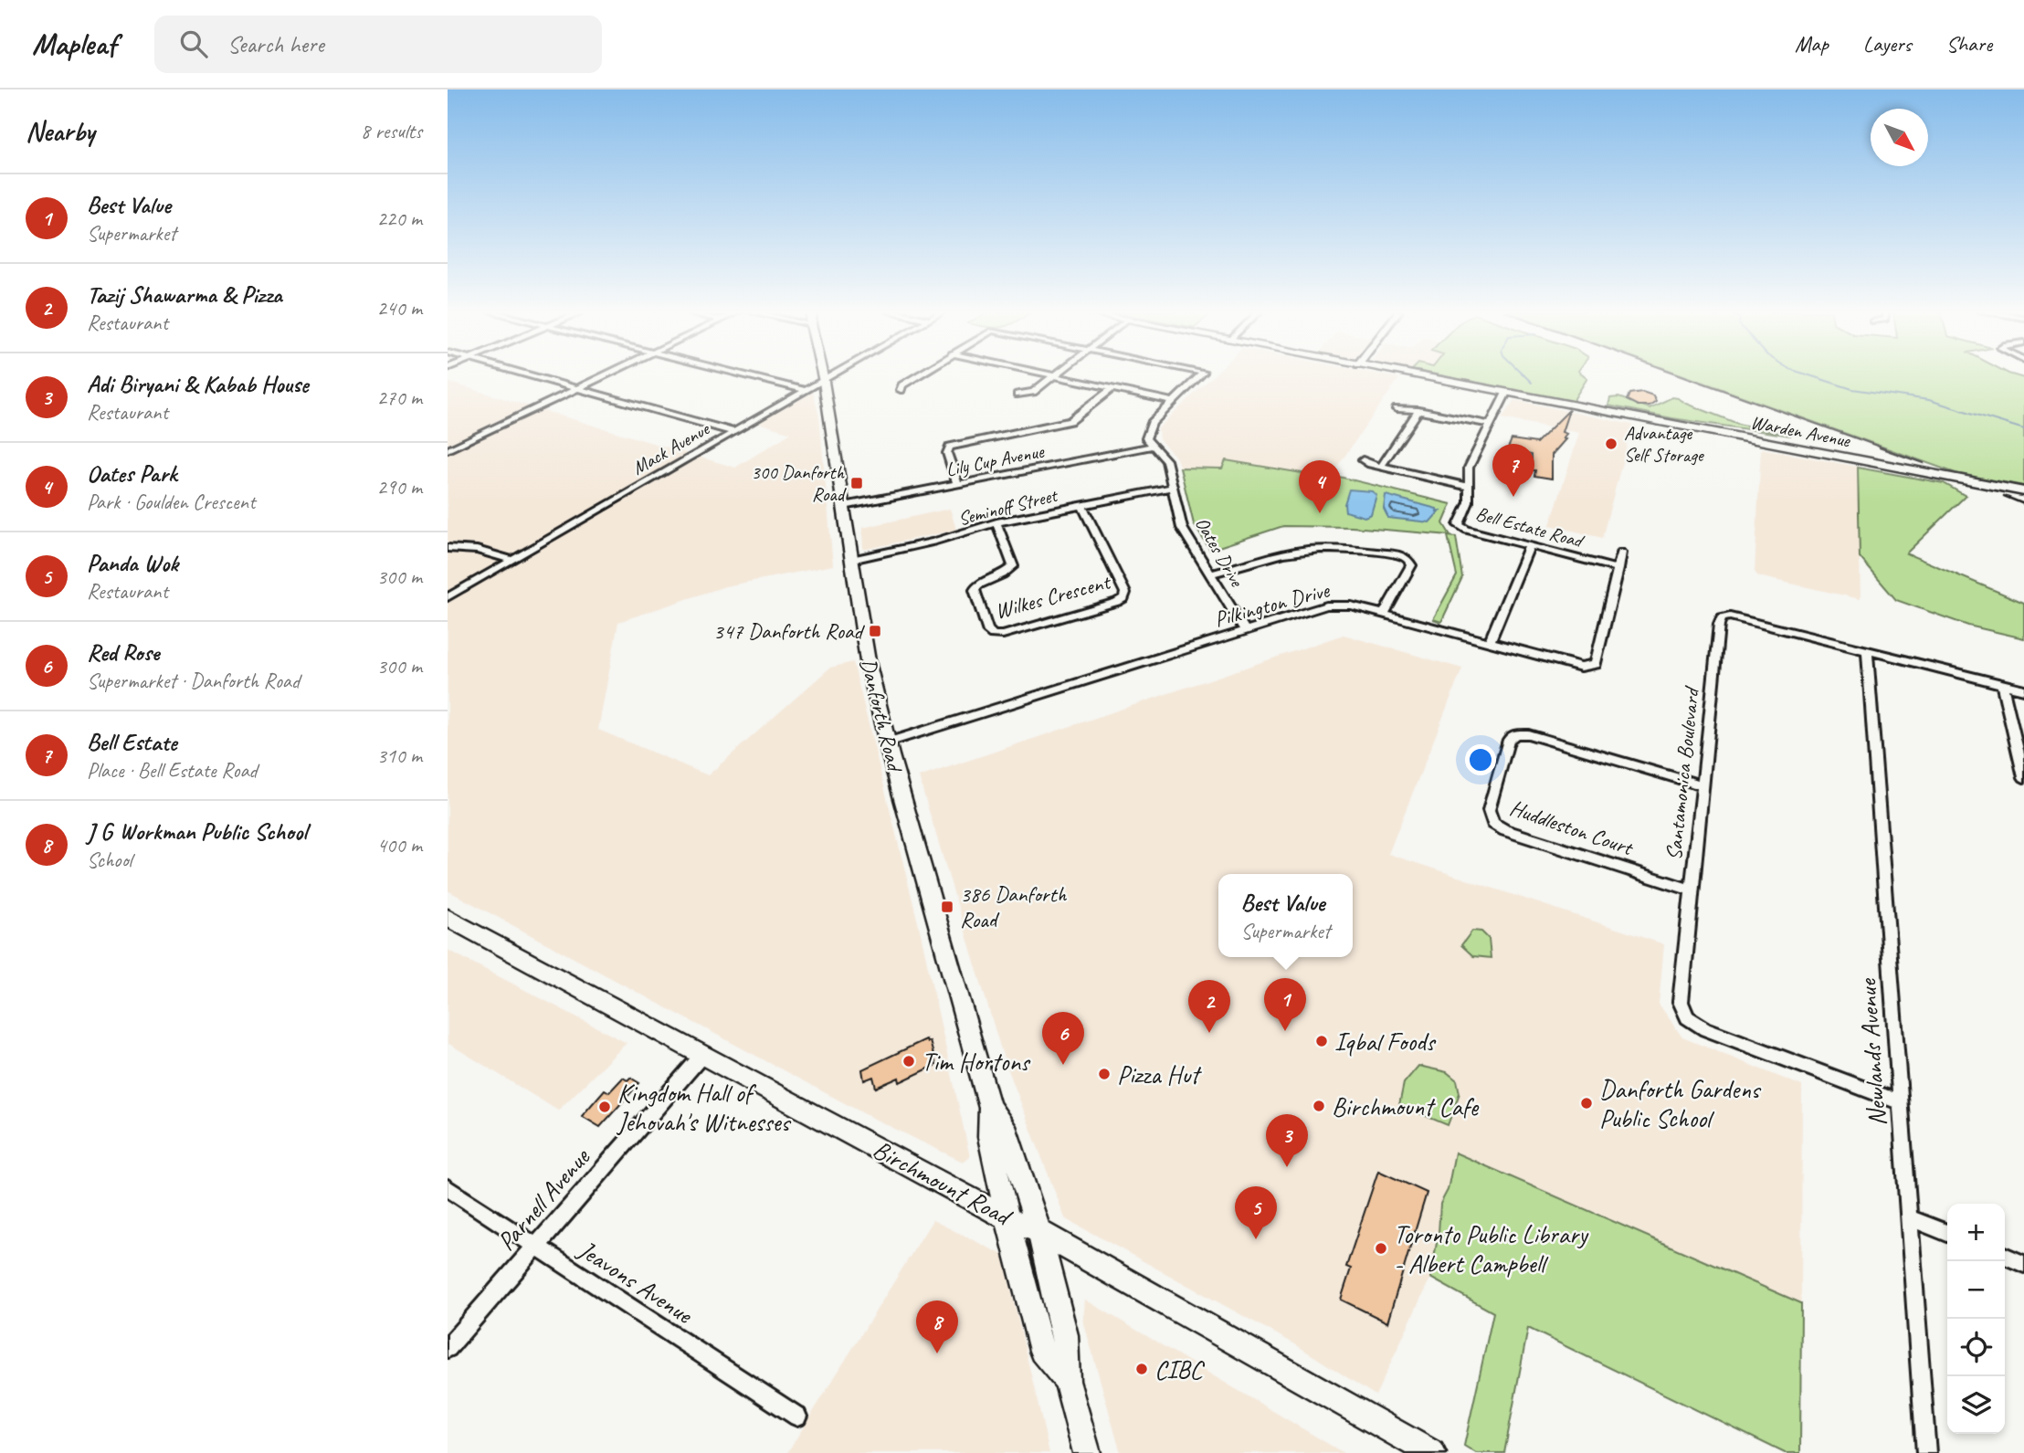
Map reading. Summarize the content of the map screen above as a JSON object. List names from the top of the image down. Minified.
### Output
{"streets":{"main road":["Warden Avenue","Danforth Road","Birchmount Road"],"street":["Mack Avenue","Lily Cup Avenue","Seminoff Street","Bell Estate Road","Oates Drive","Wilkes Crescent","Pilkington Drive","Santamonica Boulevard","Huddleston Court","Newlands Avenue","Parnell Avenue","Jeavons Avenue"]},"crossings":[["Warden Avenue","Bell Estate Road"],["Mack Avenue","Danforth Road"],["Lily Cup Avenue","Oates Drive"],["Lily Cup Avenue","Danforth Road"],["Seminoff Street","Oates Drive"],["Seminoff Street","Wilkes Crescent"],["Seminoff Street","Danforth Road"],["Bell Estate Road","Pilkington Drive"],["Oates Drive","Pilkington Drive"],["Pilkington Drive","Danforth Road"],["Danforth Road","Birchmount Road"],["Santamonica Boulevard","Huddleston Court"],["Santamonica Boulevard","Newlands Avenue"],["Birchmount Road","Parnell Avenue"],["Parnell Avenue","Jeavons Avenue"]],"places":{"other":["Advantage Self Storage","Iqbal Foods","Tim Hortons","Pizza Hut","Danforth Gardens Public School","Birchmount Cafe","Kingdom Hall of Jehovah's Witnesses","Toronto Public Library - Albert Campbell","CIBC"],"transit":["300 Danforth Road","347 Danforth Road","386 Danforth Road"]},"north":"bottom right","page":{"header":"Mapleaf","search":"Search here","nav":["Map","Layers","Share"],"heading":["Nearby","8 results"],"list":[{"mark":"1","name":"Best Value","note":"Supermarket","value":"220 m"},{"mark":"2","name":"Tazij Shawarma & Pizza","note":"Restaurant","value":"240 m"},{"mark":"3","name":"Adi Biryani & Kabab House","note":"Restaurant","value":"270 m"},{"mark":"4","name":"Oates Park","note":"Park · Goulden Crescent","value":"290 m"},{"mark":"5","name":"Panda Wok","note":"Restaurant","value":"300 m"},{"mark":"6","name":"Red Rose","note":"Supermarket · Danforth Road","value":"300 m"},{"mark":"7","name":"Bell Estate","note":"Place · Bell Estate Road","value":"310 m"},{"mark":"8","name":"J G Workman Public School","note":"School","value":"400 m"}],"pins":["7","4","1","2","6","3","5","8"],"popup":["Best Value","Supermarket"],"map_buttons":["+","−"]}}
